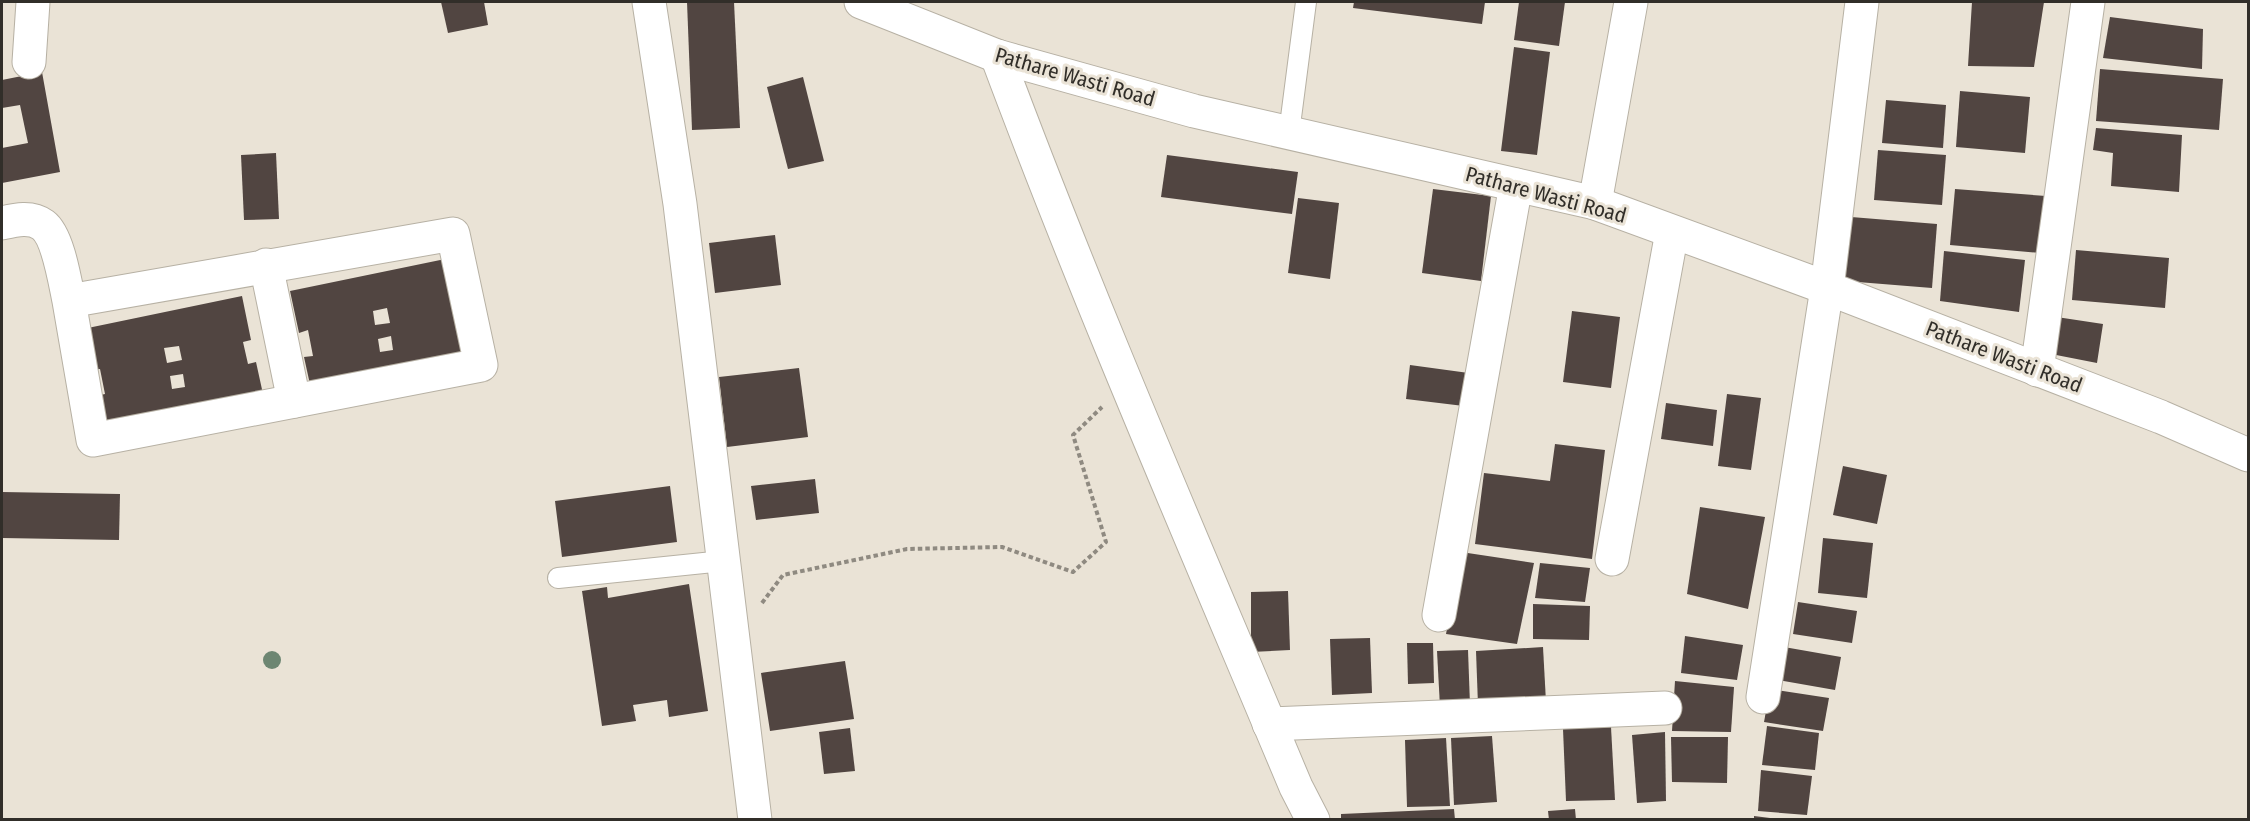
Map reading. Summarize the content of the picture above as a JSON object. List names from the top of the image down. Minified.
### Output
{"streets":{"street":["Pathare Wasti Road"]}}
